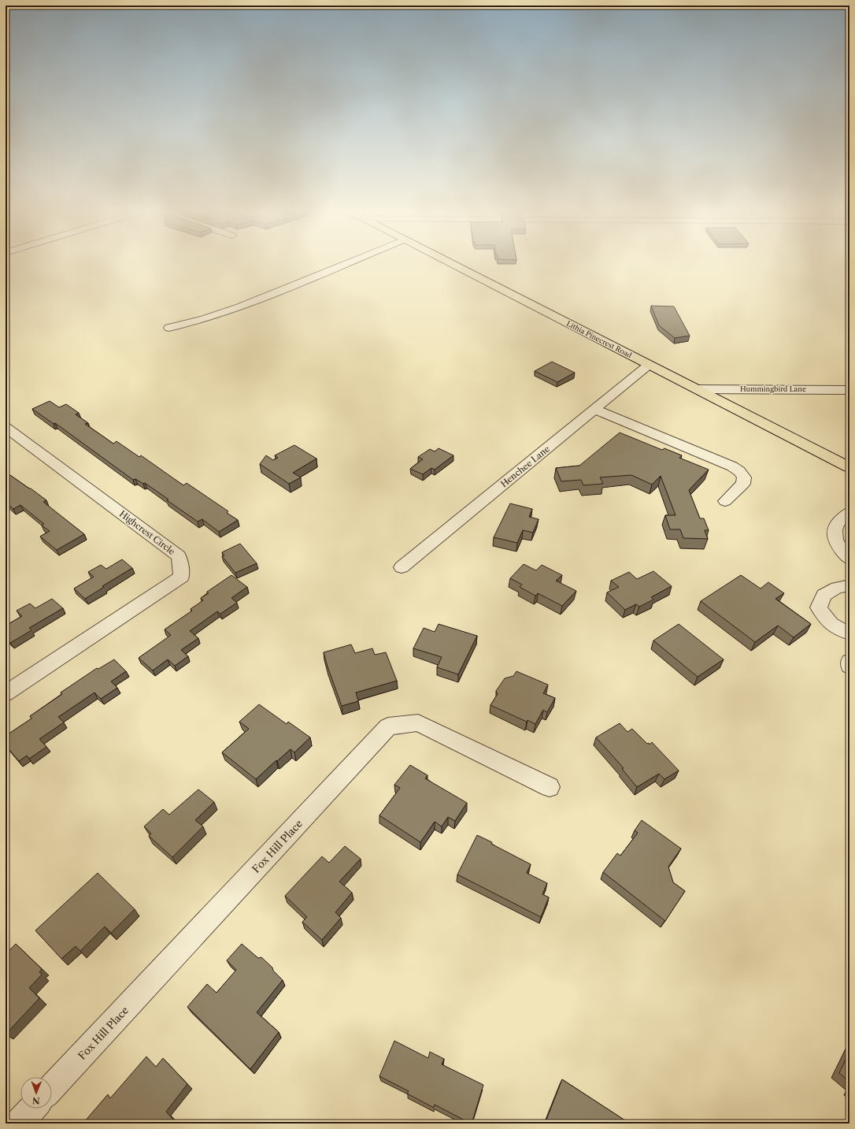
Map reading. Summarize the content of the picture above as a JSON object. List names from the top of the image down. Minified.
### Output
{"streets":{"main road":["Lithia Pinecrest Road"],"street":["Hummingbird Lane","Henchee Lane","Highcrest Circle","Fox Hill Place"]},"crossings":[["Lithia Pinecrest Road","Hummingbird Lane"],["Lithia Pinecrest Road","Henchee Lane"]],"north":"bottom"}
